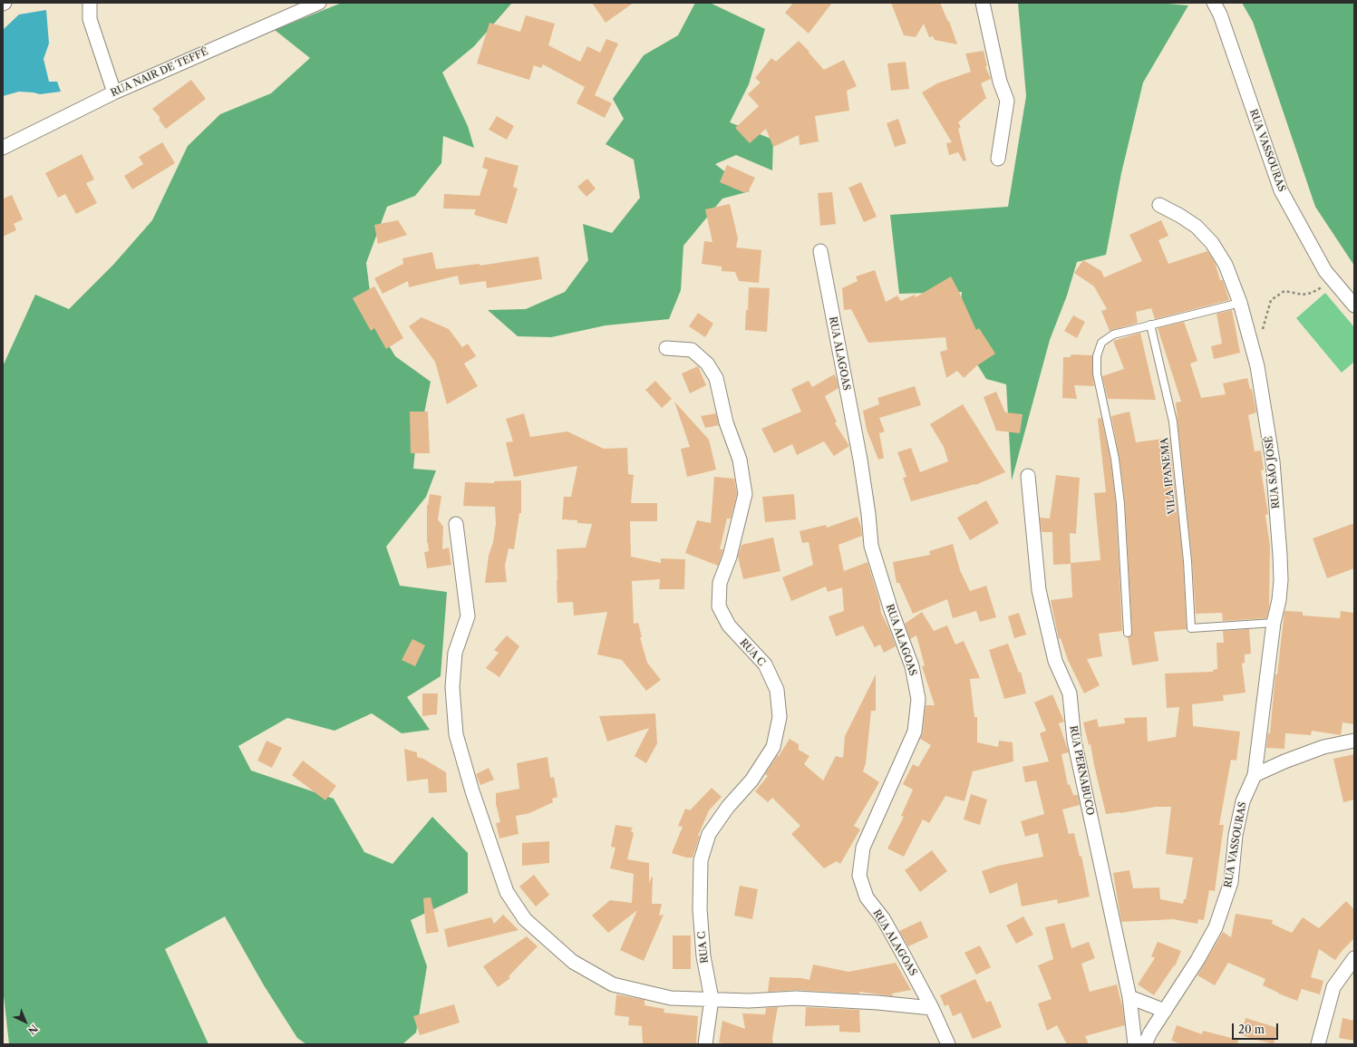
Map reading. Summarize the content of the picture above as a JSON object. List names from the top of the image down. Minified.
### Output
{"streets":{"street":["RUA NAIR DE TEFFÉ","RUA VASSOURAS","RUA ALAGOAS","RUA SÃO JOSÉ","RUA C","RUA PERNABUCO"],"lane":["VILA IPANEMA"]},"crossings":[["RUA VASSOURAS","RUA SÃO JOSÉ"],["RUA SÃO JOSÉ","VILA IPANEMA"]],"scale_bar":"20 m","north":"bottom right"}
